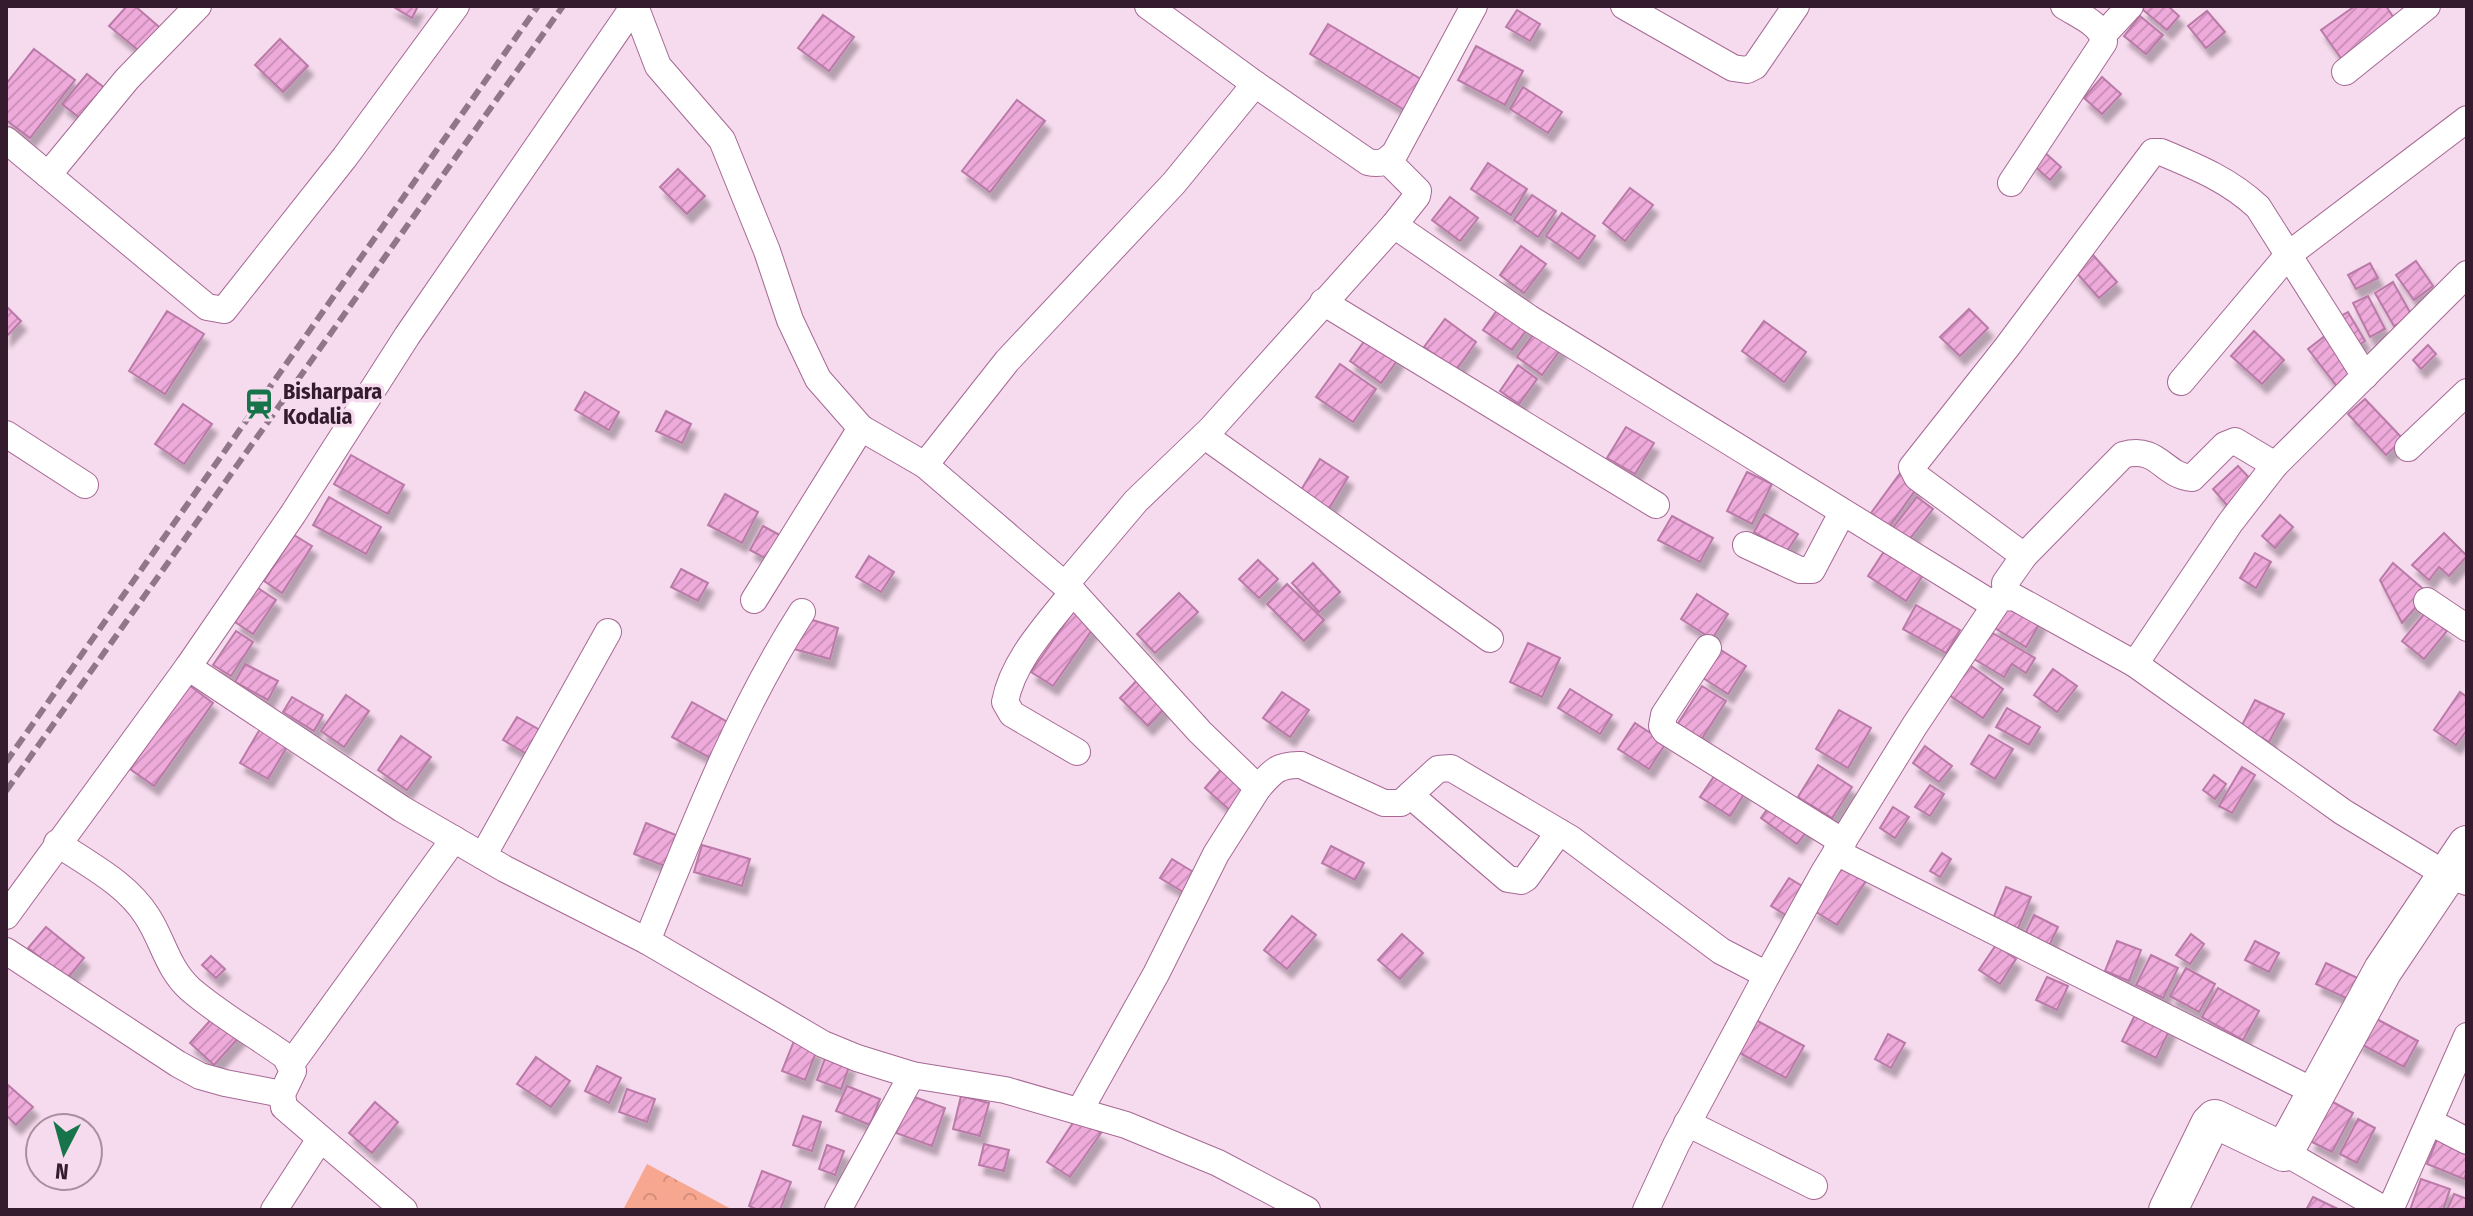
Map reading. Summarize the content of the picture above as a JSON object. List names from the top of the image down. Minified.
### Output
{"places":{"station":["Bisharpara Kodalia"]},"north":"bottom"}
